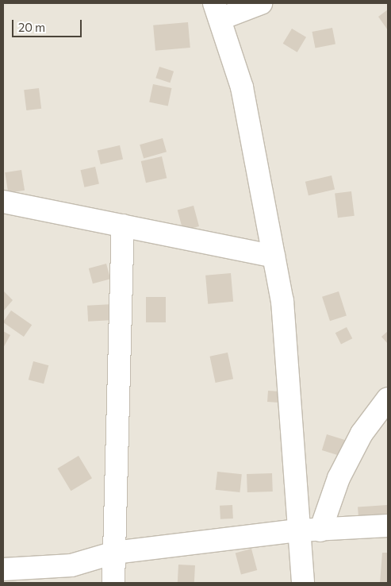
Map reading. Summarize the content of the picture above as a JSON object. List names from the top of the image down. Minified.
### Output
{"scale_bar":"20 m"}
